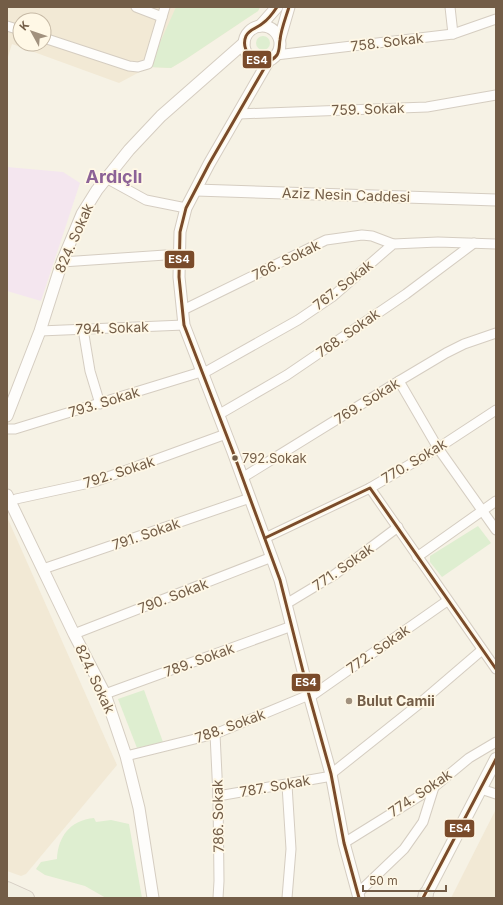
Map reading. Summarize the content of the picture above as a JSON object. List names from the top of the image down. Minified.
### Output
{"streets":{"street":["758. Sokak","759. Sokak","Aziz Nesin Caddesi","824. Sokak","766. Sokak","767. Sokak","794. Sokak","768. Sokak","769. Sokak","793. Sokak","770. Sokak","792. Sokak","791. Sokak","771. Sokak","790. Sokak","772. Sokak","789. Sokak","788. Sokak","787. Sokak","774. Sokak","786. Sokak"]},"crossings":[["758. Sokak","824. Sokak"],["824. Sokak","794. Sokak"],["824. Sokak","792. Sokak"],["824. Sokak","791. Sokak"],["824. Sokak","790. Sokak"],["824. Sokak","789. Sokak"],["824. Sokak","788. Sokak"],["766. Sokak","767. Sokak"],["767. Sokak","793. Sokak"],["772. Sokak","788. Sokak"],["788. Sokak","786. Sokak"],["787. Sokak","786. Sokak"]],"districts":["Ardıçlı"],"places":["792.Sokak","Bulut Camii"],"lines":["transit line ES4"],"scale_bar":"50 m","north":"top left"}
